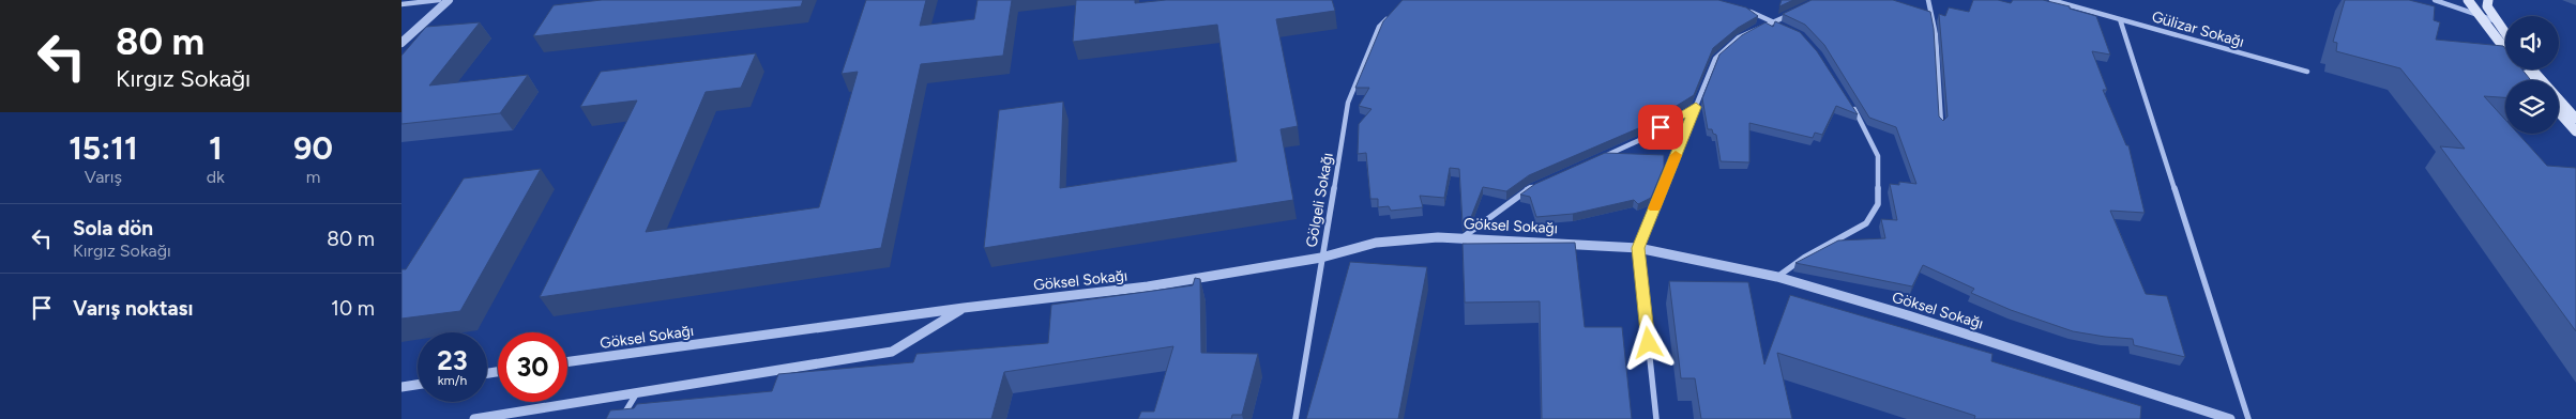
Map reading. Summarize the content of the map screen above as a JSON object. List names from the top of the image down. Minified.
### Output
{"streets":{"street":["Gülizar Sokağı","Gölgeli Sokağı","Göksel Sokağı"]},"crossings":[["Gölgeli Sokağı","Göksel Sokağı"]],"page":{"turn":["80 m","Kırgız Sokağı"],"eta":["15:11","Varış","1","dk","90","m"],"list":[{"name":"Sola dön","note":"Kırgız Sokağı","value":"80 m"},{"name":"Varış noktası","value":"10 m"}],"speed":"23 km/h","limit":"30"}}
